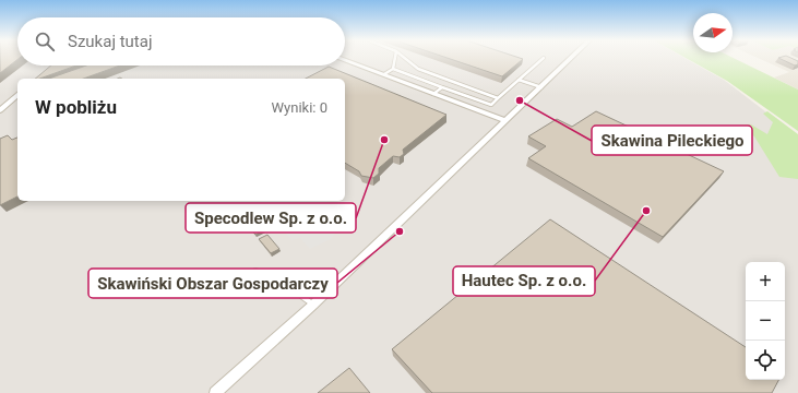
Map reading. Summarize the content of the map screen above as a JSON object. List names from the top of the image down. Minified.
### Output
{"places":["Skawina Pileckiego","Specodlew Sp. z o.o.","Hautec Sp. z o.o.","Skawiński Obszar Gospodarczy"],"north":"right","page":{"search":"Szukaj tutaj","heading":["W pobliżu","Wyniki: 0"],"map_buttons":["+","−"]}}
